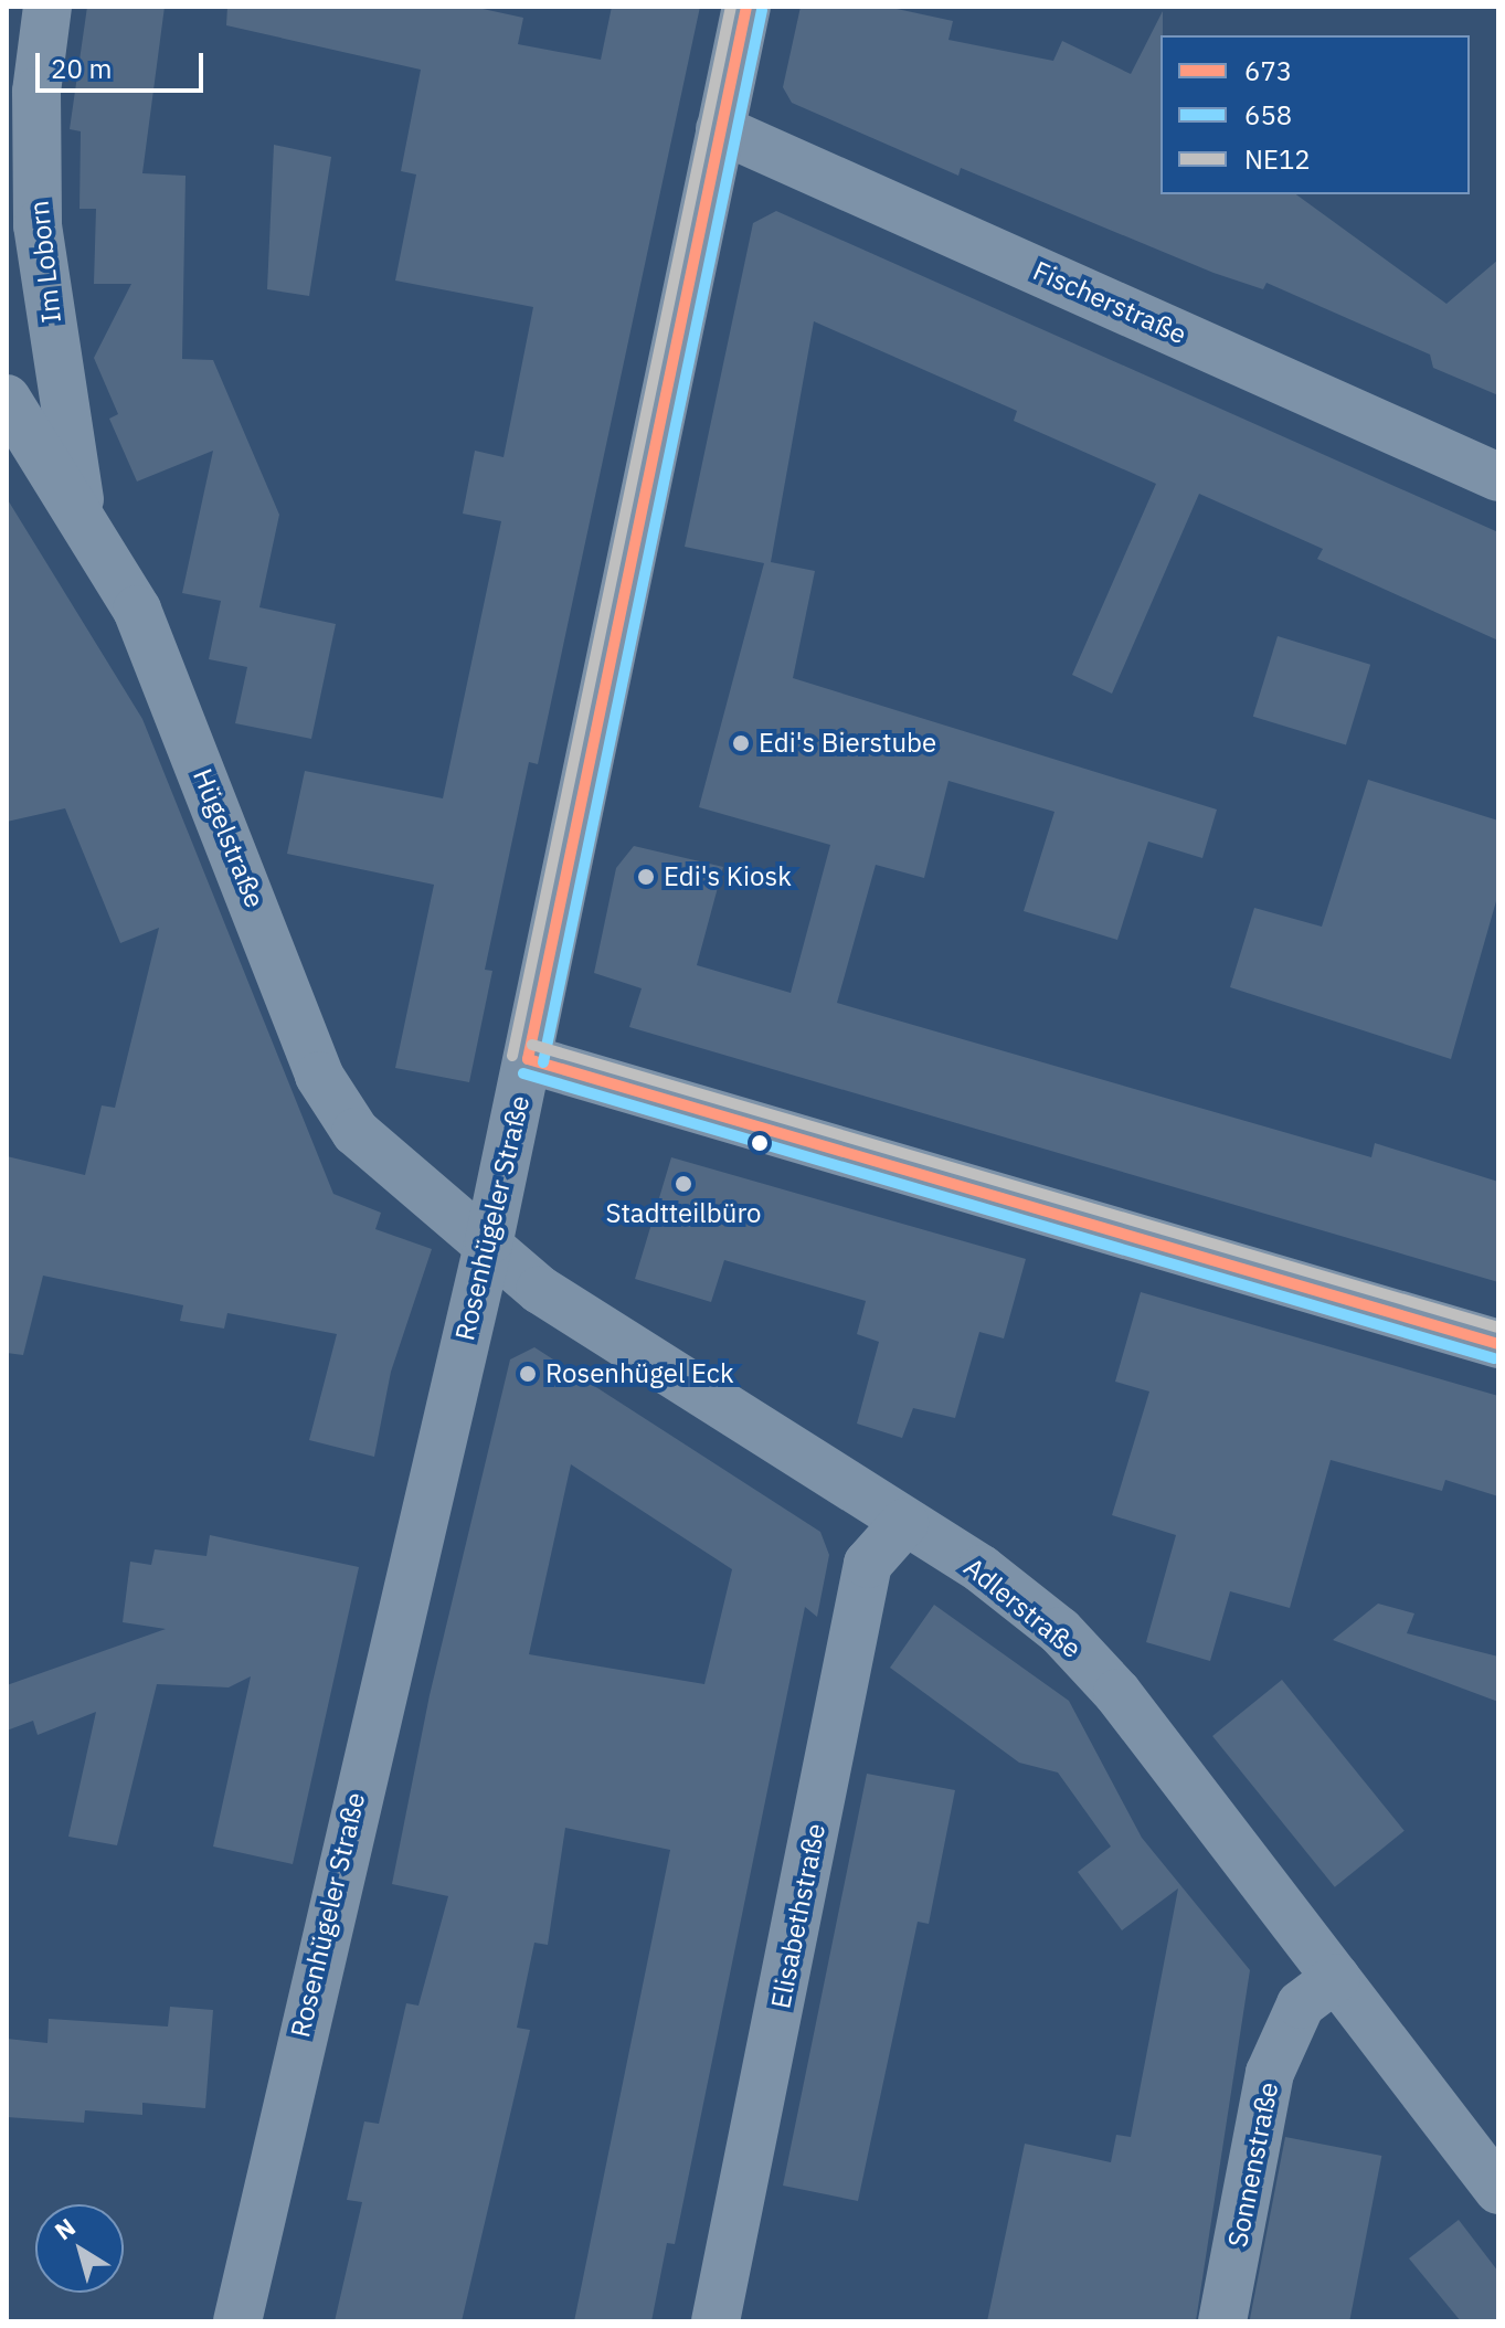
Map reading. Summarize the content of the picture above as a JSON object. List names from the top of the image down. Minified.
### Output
{"streets":{"street":["Im Loborn","Fischerstraße","Hügelstraße","Rosenhügeler Straße","Adlerstraße","Elisabethstraße","Sonnenstraße"]},"crossings":[["Im Loborn","Hügelstraße"],["Fischerstraße","Rosenhügeler Straße"],["Hügelstraße","Rosenhügeler Straße"],["Hügelstraße","Adlerstraße"],["Rosenhügeler Straße","Adlerstraße"],["Adlerstraße","Elisabethstraße"],["Adlerstraße","Sonnenstraße"]],"places":["Edi's Bierstube","Edi's Kiosk","Stadtteilbüro","Rosenhügel Eck"],"lines":["transit line 673","transit line NE12","transit line 658"],"legend":["673","658","NE12"],"scale_bar":"20 m","north":"top left"}
